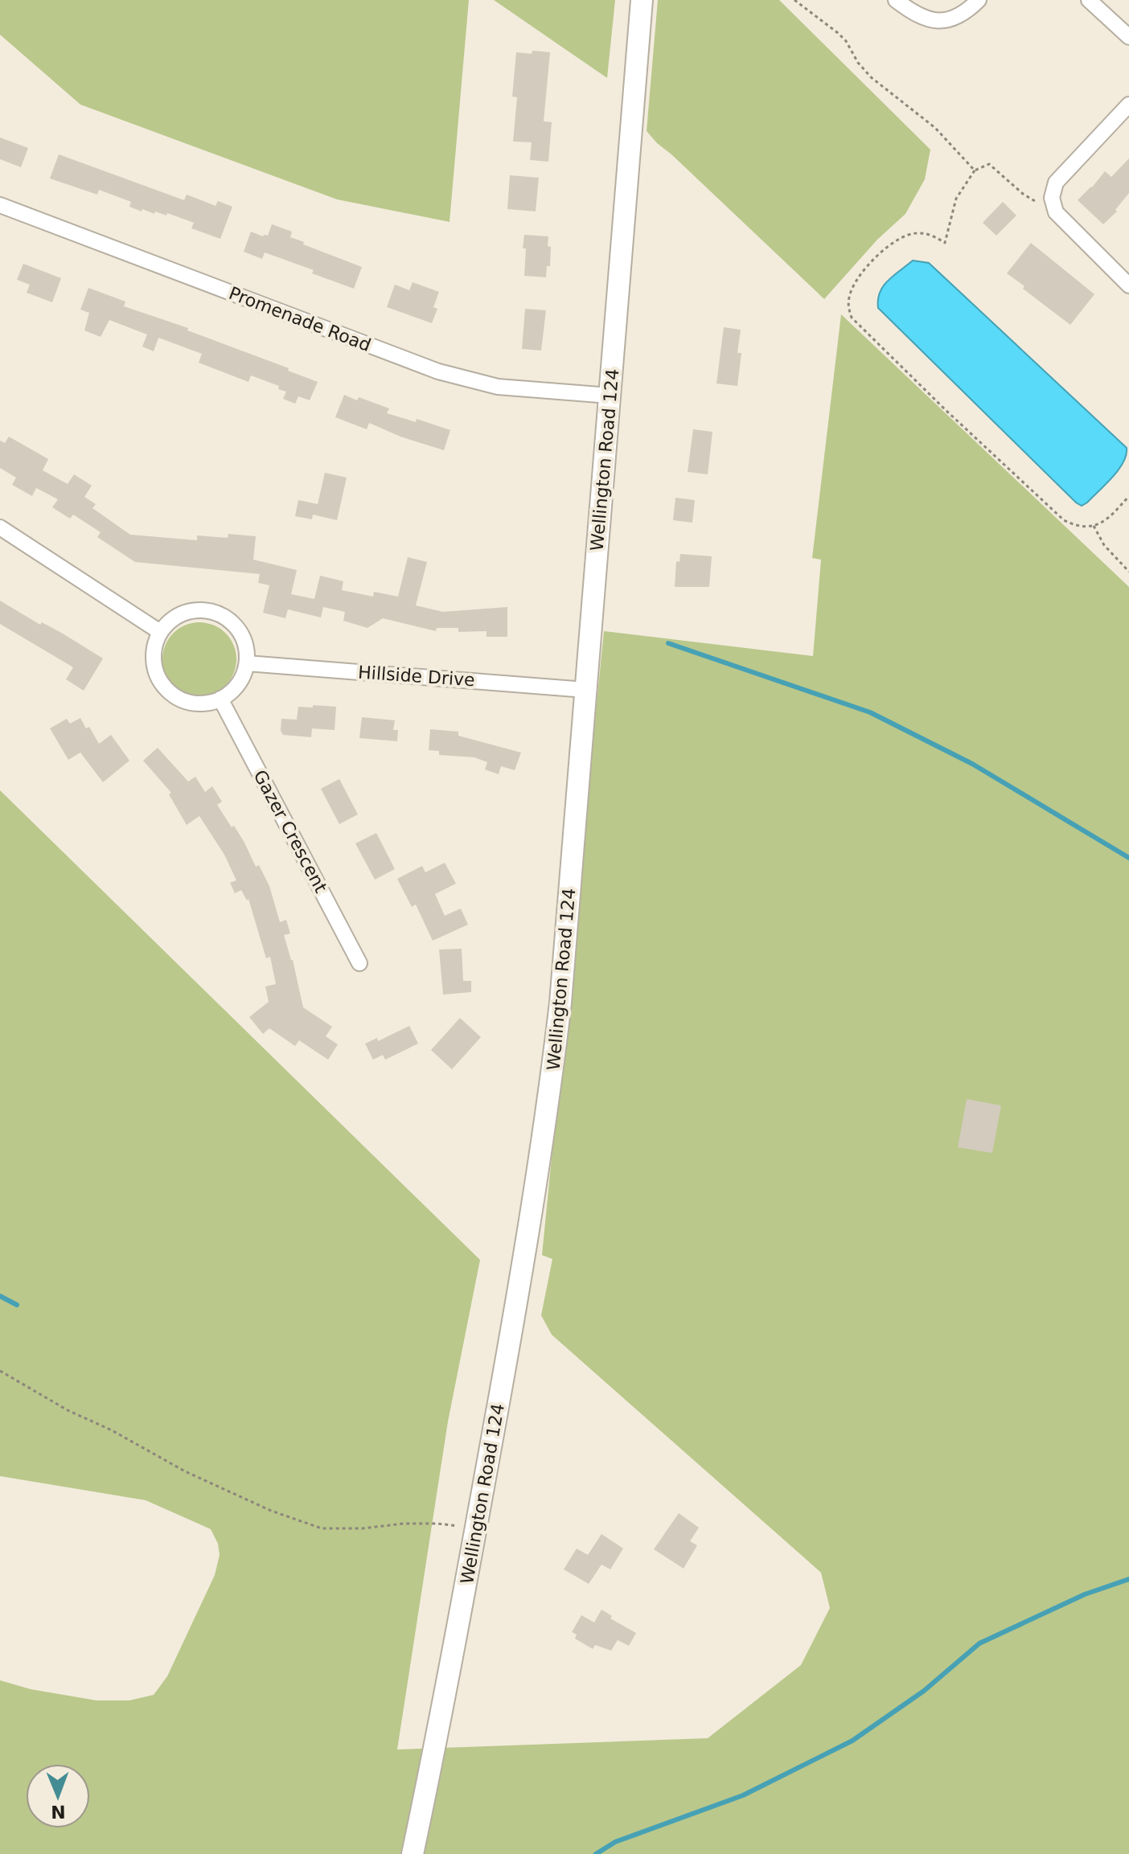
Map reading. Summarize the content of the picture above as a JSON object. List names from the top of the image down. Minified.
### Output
{"streets":{"main road":["Wellington Road 124"],"street":["Promenade Road","Hillside Drive","Gazer Crescent"]},"crossings":[["Promenade Road","Wellington Road 124"],["Wellington Road 124","Hillside Drive"],["Hillside Drive","Gazer Crescent"]],"north":"bottom"}
